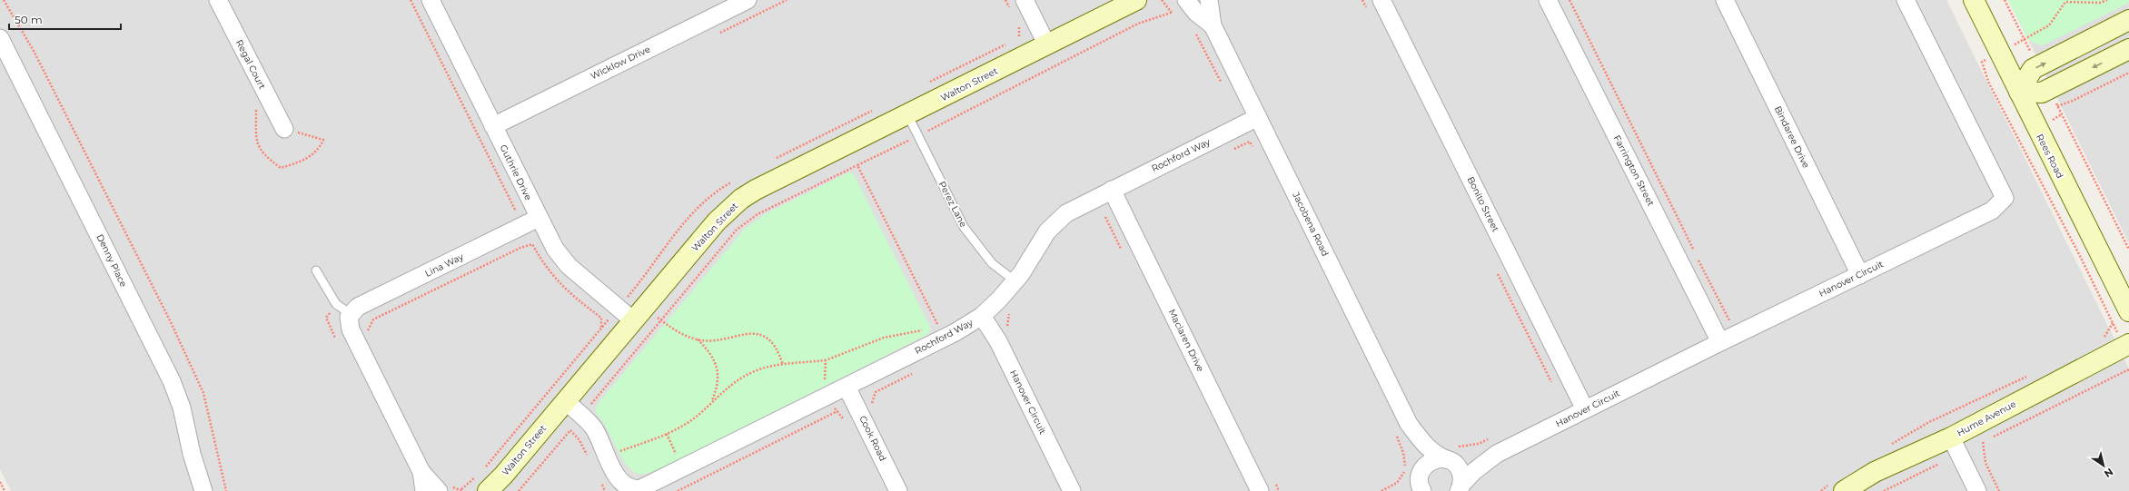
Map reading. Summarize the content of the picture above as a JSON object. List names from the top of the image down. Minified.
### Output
{"streets":{"street":["Wicklow Drive","Regal Court","Walton Street","Bindaree Drive","Rochford Way","Rees Road","Farrington Street","Guthrie Drive","Bonito Street","Jacobena Road","Denny Place","Lina Way","Hanover Circuit","Maclaren Drive","Hume Avenue","Cook Road"],"lane":["Perez Lane"]},"crossings":[["Wicklow Drive","Guthrie Drive"],["Walton Street","Rochford Way"],["Walton Street","Guthrie Drive"],["Walton Street","Perez Lane"],["Bindaree Drive","Hanover Circuit"],["Rochford Way","Perez Lane"],["Rochford Way","Jacobena Road"],["Rochford Way","Hanover Circuit"],["Rochford Way","Maclaren Drive"],["Rochford Way","Cook Road"],["Farrington Street","Hanover Circuit"],["Guthrie Drive","Lina Way"],["Bonito Street","Hanover Circuit"]],"scale_bar":"50 m","north":"bottom right"}
